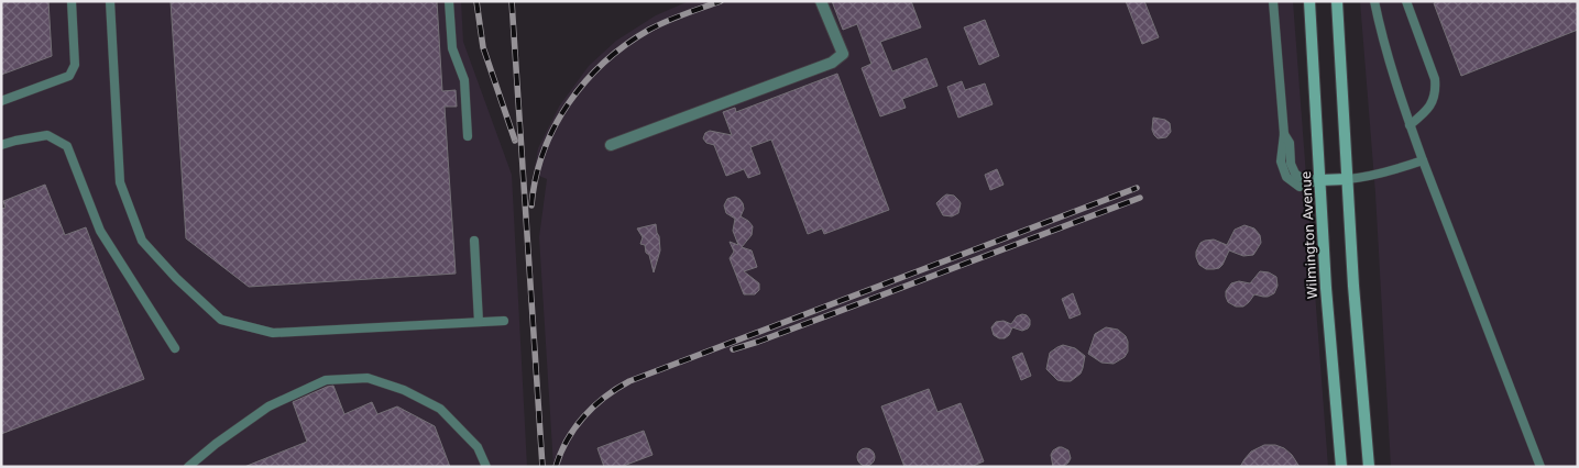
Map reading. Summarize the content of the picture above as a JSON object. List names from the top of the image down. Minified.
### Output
{"streets":{"main road":["Wilmington Avenue"]}}
